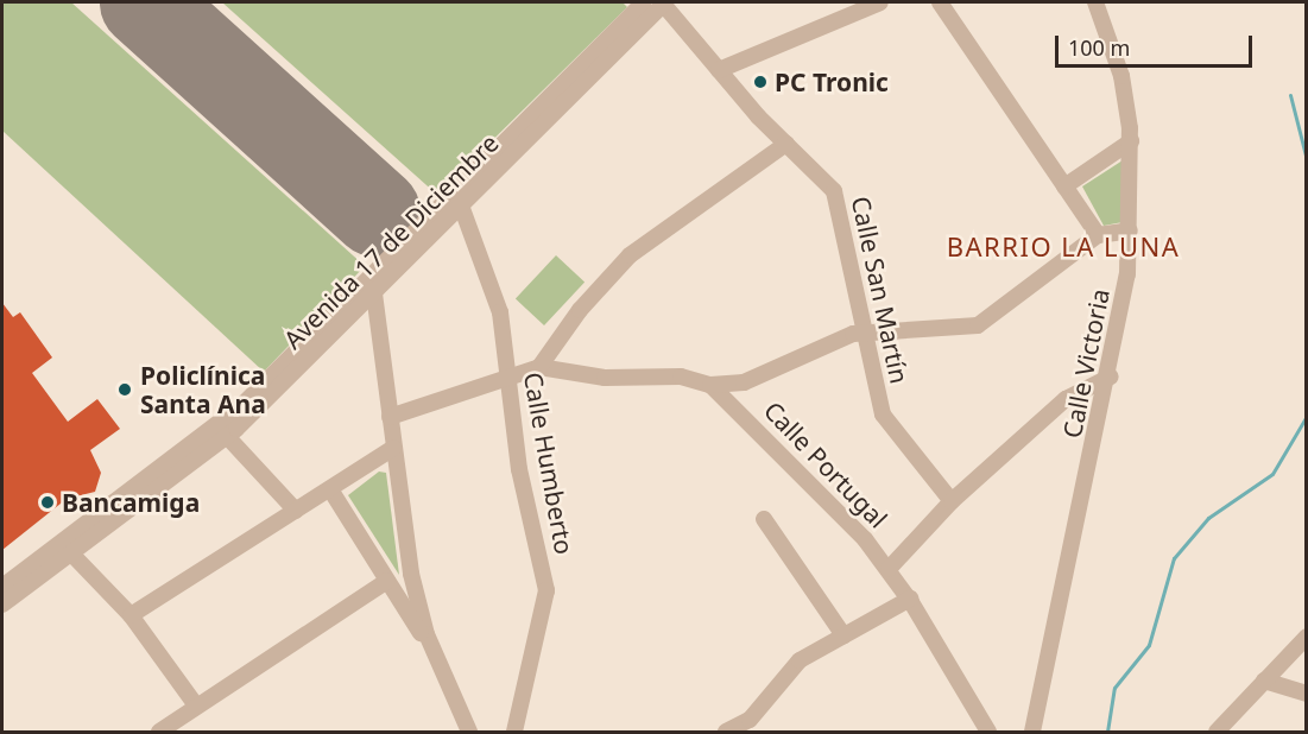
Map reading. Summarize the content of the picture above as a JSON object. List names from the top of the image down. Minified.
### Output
{"streets":{"street":["Avenida 17 de Diciembre","Calle San Martín","Calle Victoria","Calle Humberto","Calle Portugal"]},"crossings":[["Avenida 17 de Diciembre","Calle San Martín"],["Avenida 17 de Diciembre","Calle Humberto"]],"districts":["BARRIO LA LUNA"],"places":["PC Tronic","Policlínica Santa Ana","Bancamiga"],"scale_bar":"100 m"}
